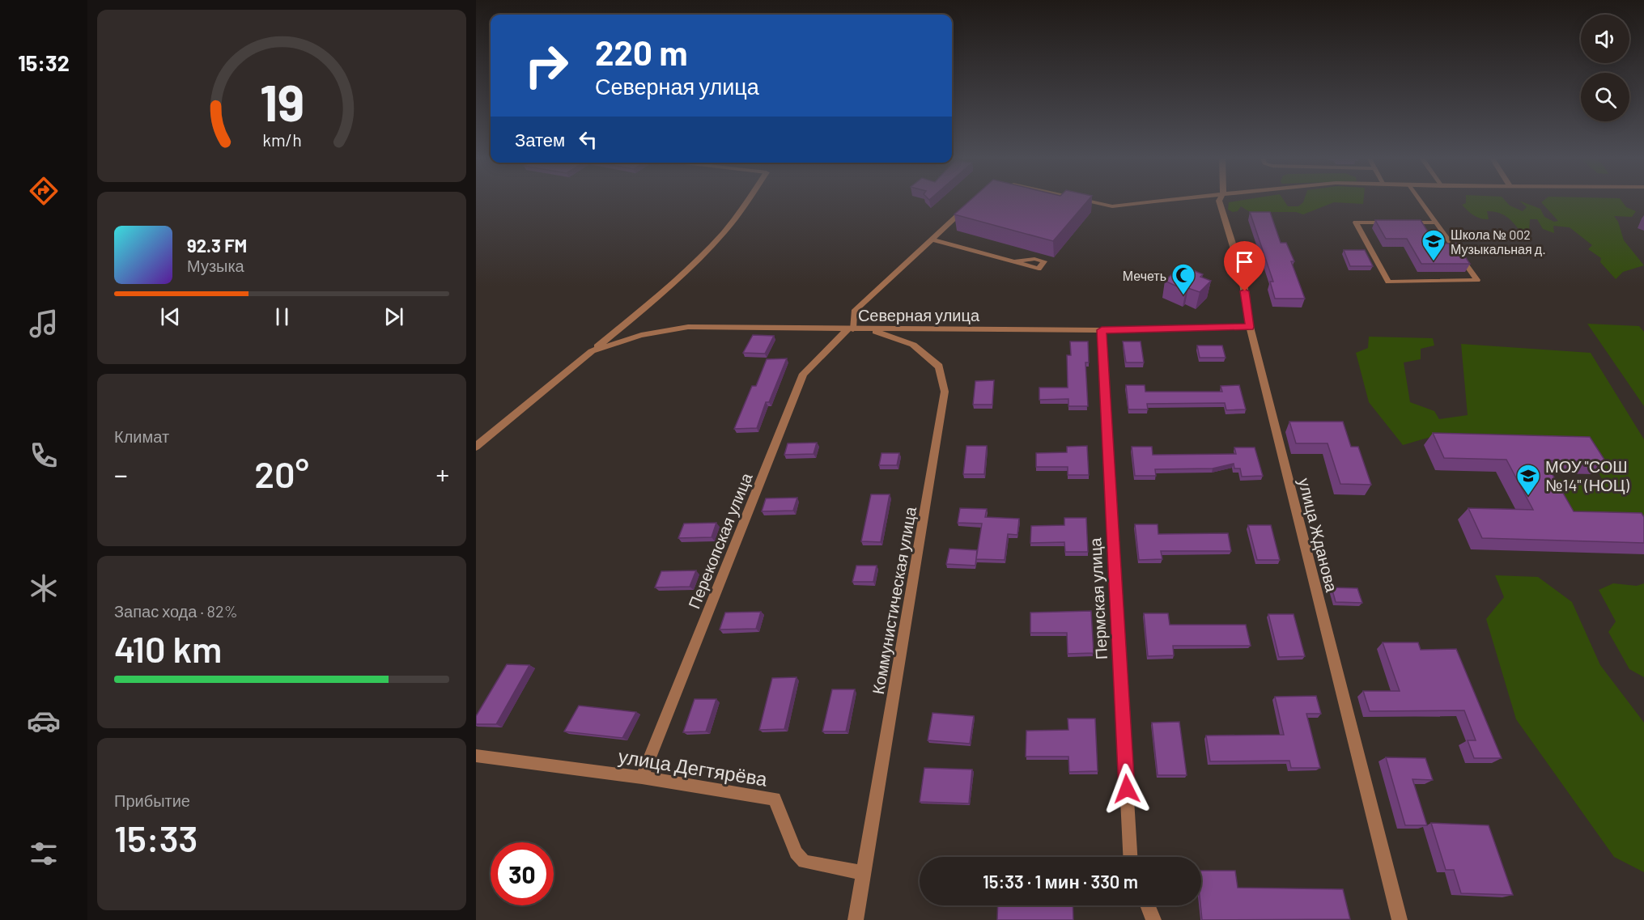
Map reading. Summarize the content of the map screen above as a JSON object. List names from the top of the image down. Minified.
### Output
{"streets":{"street":["Северная улица","улица Жданова","Перекопская улица","Пермская улица","Коммунистическая улица","улица Дегтярёва"]},"crossings":[["Северная улица","улица Жданова"],["Северная улица","Перекопская улица"],["Северная улица","Пермская улица"],["Северная улица","Коммунистическая улица"],["Перекопская улица","улица Дегтярёва"],["Коммунистическая улица","улица Дегтярёва"]],"places":{"school or university":["Школа № 002 Музыкальная д.","МОУ \"СОШ №14\" (НОЦ)"],"mosque":["Мечеть"]},"page":{"tabs":"15:32","turn":["220 m","Северная улица"],"then":"Затем","song":["92.3 FM","Музыка"],"tile":["Климат",["Запас хода · 82%","410 km"],["Прибытие","15:33"]],"heat":["−","20°","+"],"limit":"30","trip":"15:33 · 1 мин · 330 m","gauge":["19","km/h"]}}
